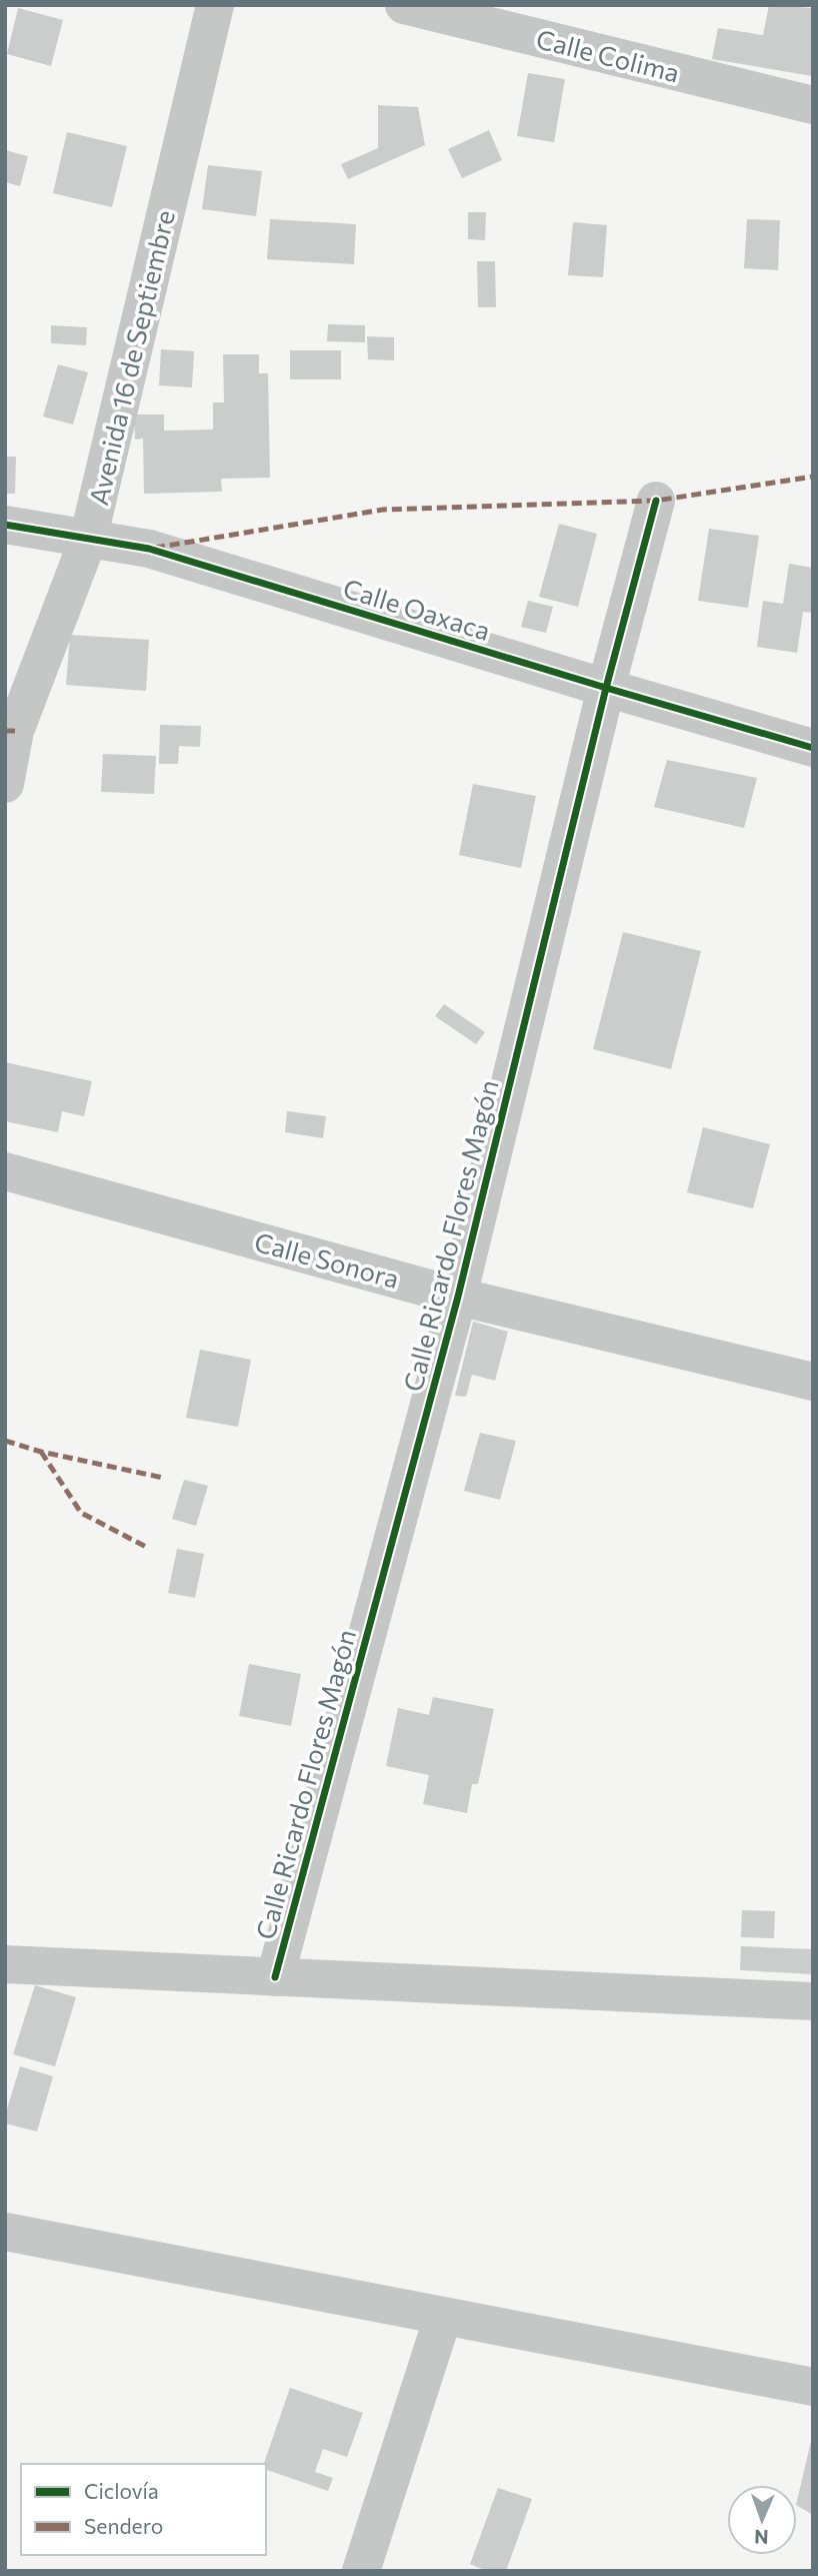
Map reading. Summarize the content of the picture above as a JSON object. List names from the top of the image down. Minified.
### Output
{"streets":{"street":["Calle Colima","Avenida 16 de Septiembre","Calle Oaxaca","Calle Ricardo Flores Magón","Calle Sonora"]},"crossings":[["Avenida 16 de Septiembre","Calle Oaxaca"],["Calle Oaxaca","Calle Ricardo Flores Magón"],["Calle Ricardo Flores Magón","Calle Sonora"]],"legend":["Ciclovía","Sendero"],"north":"bottom"}
